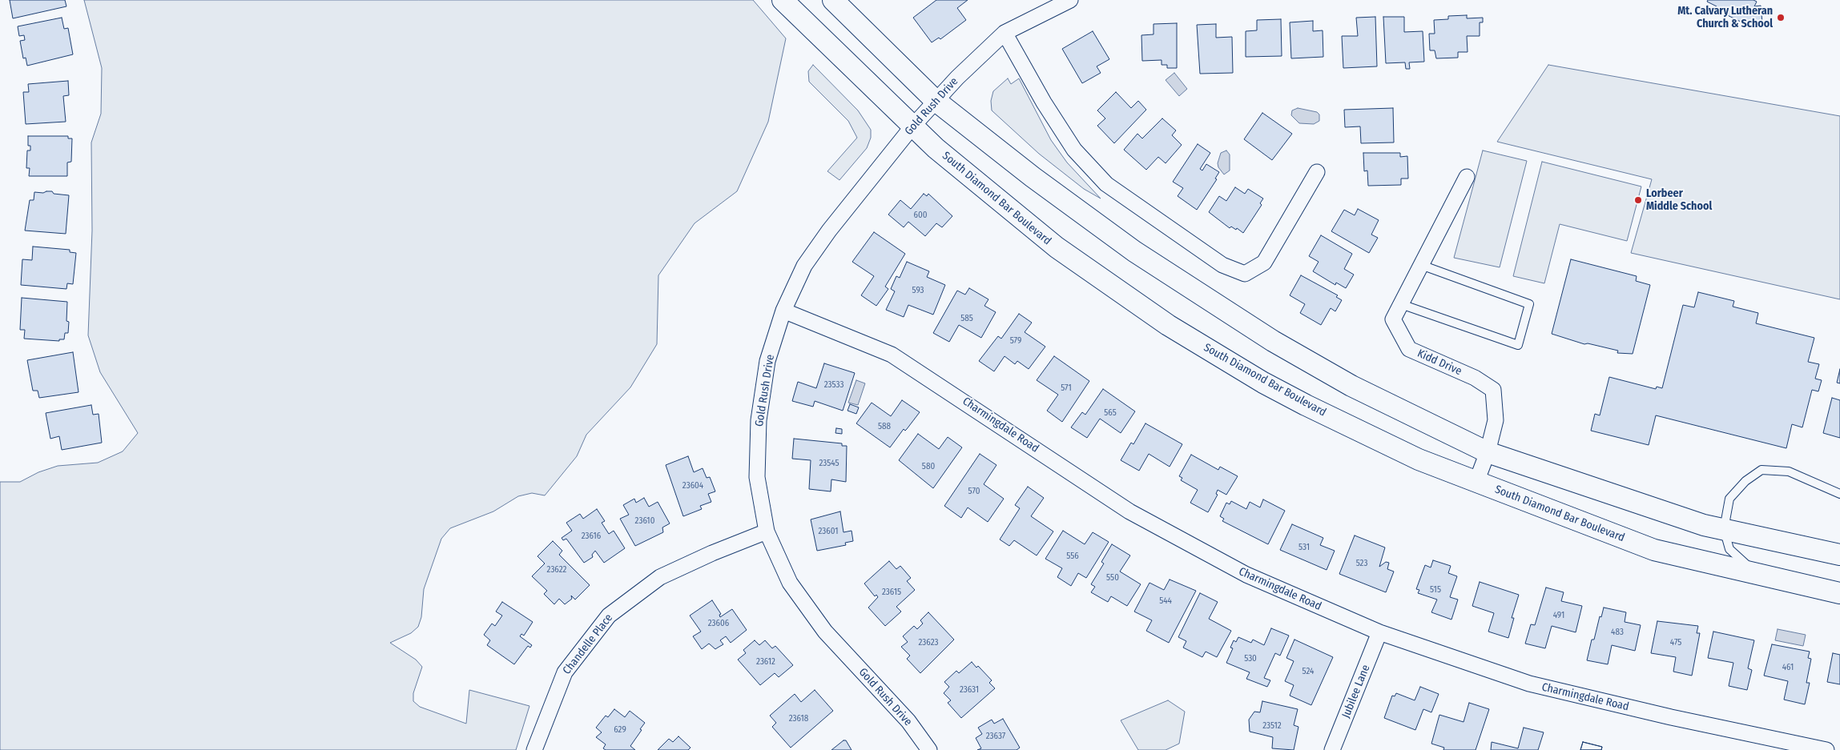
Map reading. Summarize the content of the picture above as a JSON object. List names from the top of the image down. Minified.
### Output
{"streets":{"main road":["South Diamond Bar Boulevard"],"street":["Gold Rush Drive","Kidd Drive","Charmingdale Road","Chandelle Place","Jubilee Lane"]},"crossings":[["Gold Rush Drive","South Diamond Bar Boulevard"],["Gold Rush Drive","Charmingdale Road"],["Gold Rush Drive","Chandelle Place"],["South Diamond Bar Boulevard","Kidd Drive"],["Charmingdale Road","Jubilee Lane"]],"places":["Mt. Calvary Lutheran Church & School","Lorbeer Middle School"],"house_numbers":["600","593","585","579","23533","571","565","588","23545","580","23604","570","23610","23601","23616","531","556","523","23622","550","515","23615","544","491","23606","483","23623","475","530","23612","461","524","23631","23618","23512","629","23637"]}
